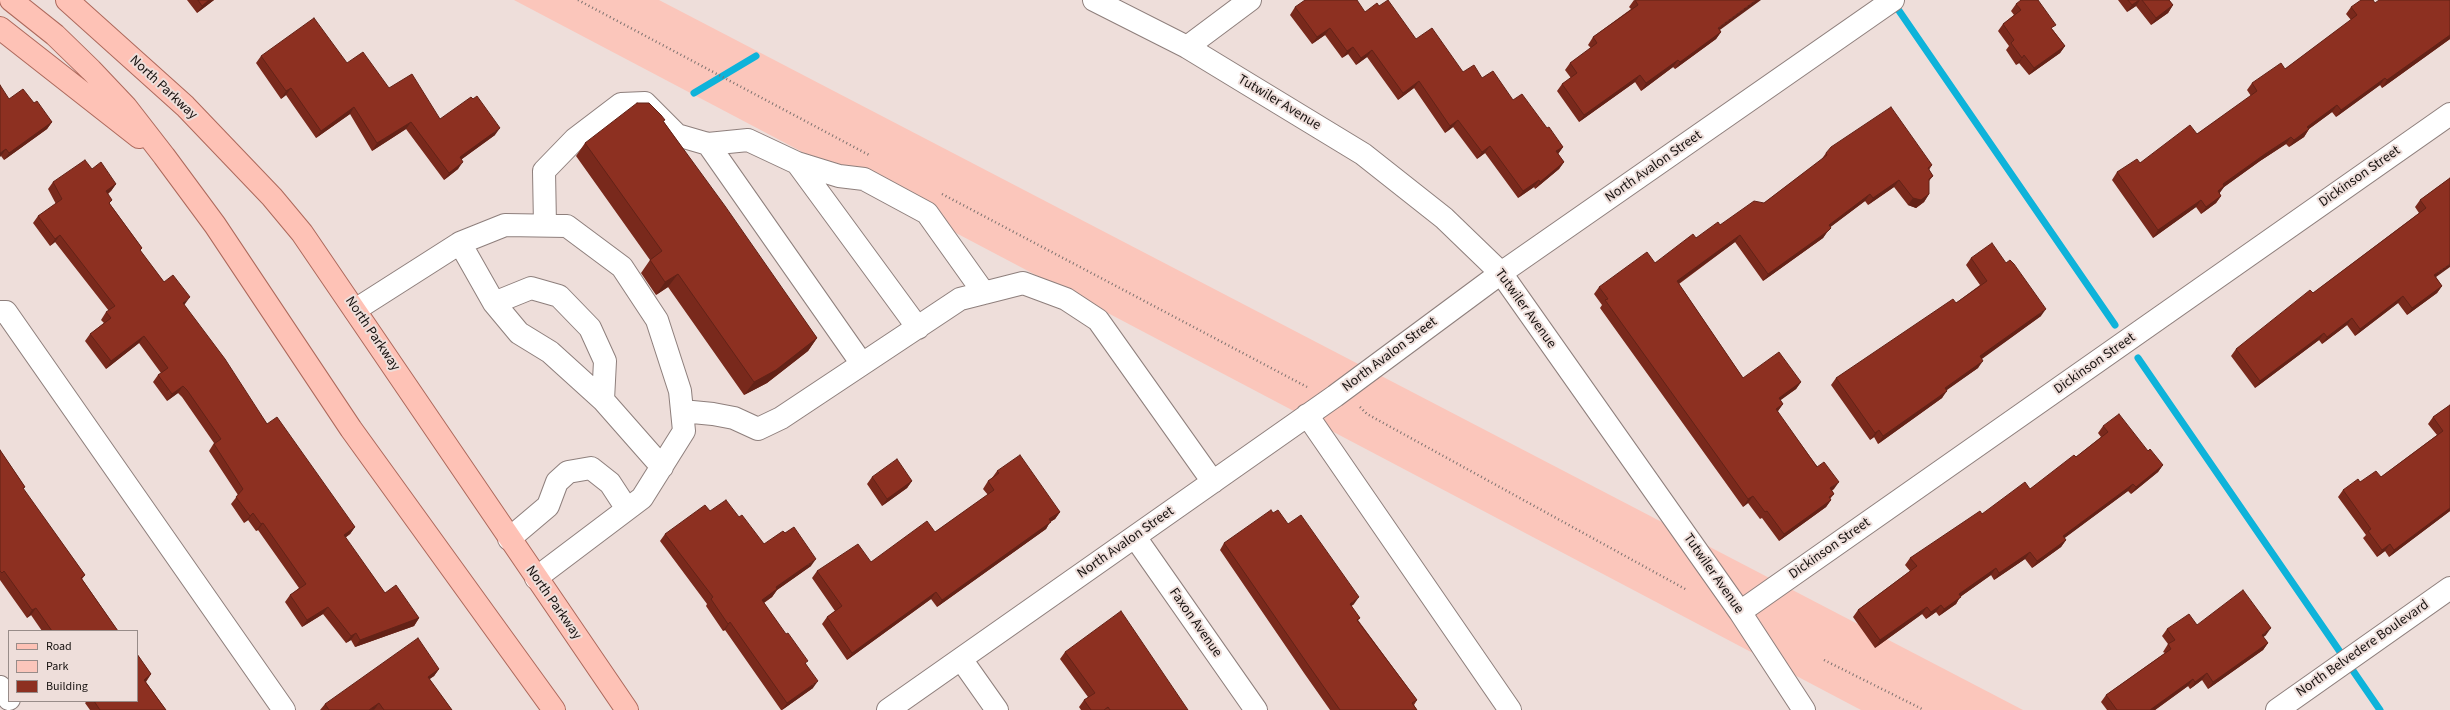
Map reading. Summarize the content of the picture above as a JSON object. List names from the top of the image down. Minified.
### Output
{"streets":{"main road":["North Parkway"],"street":["Tutwiler Avenue","North Avalon Street","Dickinson Street","Faxon Avenue","North Belvedere Boulevard"]},"crossings":[["Tutwiler Avenue","North Avalon Street"],["Tutwiler Avenue","Dickinson Street"],["North Avalon Street","Faxon Avenue"]],"legend":["Road","Park","Building"]}
